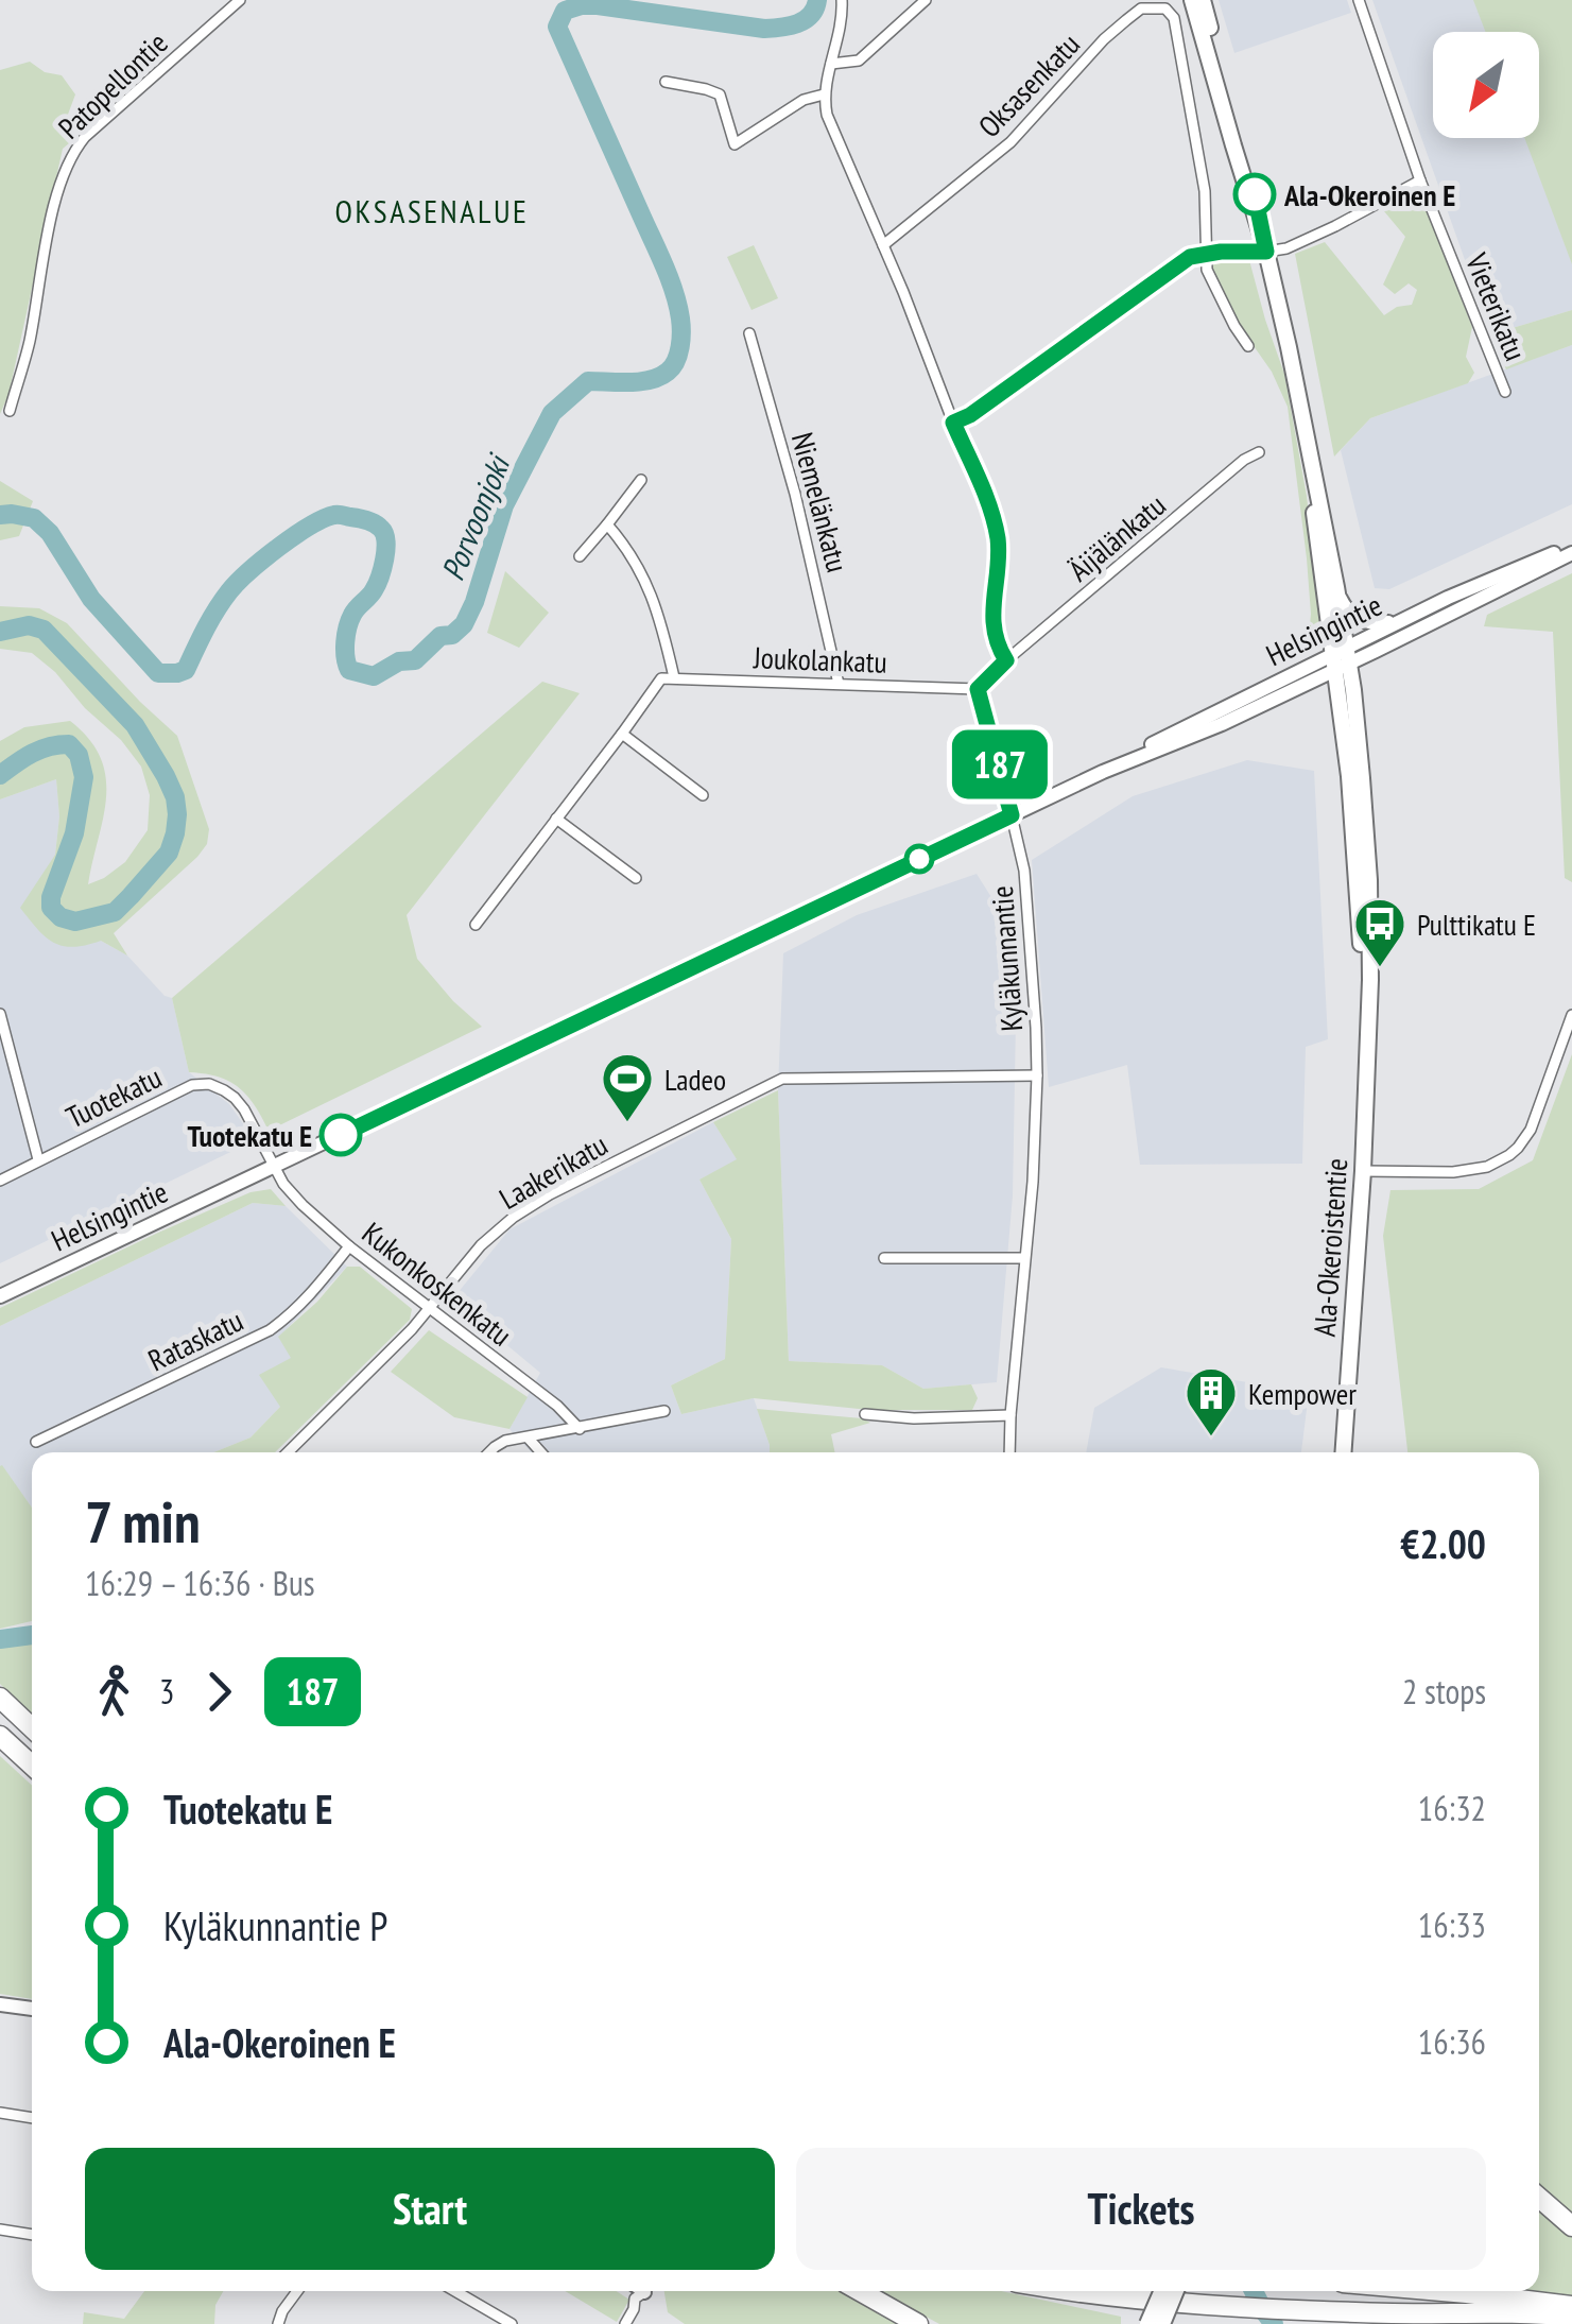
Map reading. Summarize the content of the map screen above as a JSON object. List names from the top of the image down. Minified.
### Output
{"streets":{"main road":["Helsingintie","Ala-Okeroistentie"],"street":["Patopellontie","Oksasenkatu","Vieterikatu","Niemelänkatu","Äijälänkatu","Joukolankatu","Kyläkunnantie","Tuotekatu","Laakerikatu","Kukonkoskenkatu","Rataskatu"]},"crossings":[["Niemelänkatu","Joukolankatu"],["Helsingintie","Kyläkunnantie"],["Helsingintie","Tuotekatu"],["Helsingintie","Ala-Okeroistentie"],["Helsingintie","Kukonkoskenkatu"],["Joukolankatu","Kyläkunnantie"],["Kyläkunnantie","Laakerikatu"],["Tuotekatu","Kukonkoskenkatu"],["Laakerikatu","Kukonkoskenkatu"],["Kukonkoskenkatu","Rataskatu"]],"districts":["OKSASENALUE"],"water":["Porvoonjoki"],"places":{"other":["Ala-Okeroinen E","Tuotekatu E"],"bus stop":["Pulttikatu E"],"sports":["Ladeo"],"building":["Kempower"]},"lines":["bus line 187"],"north":"bottom left","page":{"on_map":"187","heading":["7 min","16:29 – 16:36 · Bus","€2.00"],"legs":["3","187","2 stops"],"list":[{"name":"Tuotekatu E","value":"16:32"},{"name":"Kyläkunnantie P","value":"16:33"},{"name":"Ala-Okeroinen E","value":"16:36"}],"buttons":["Start","Tickets"]}}
